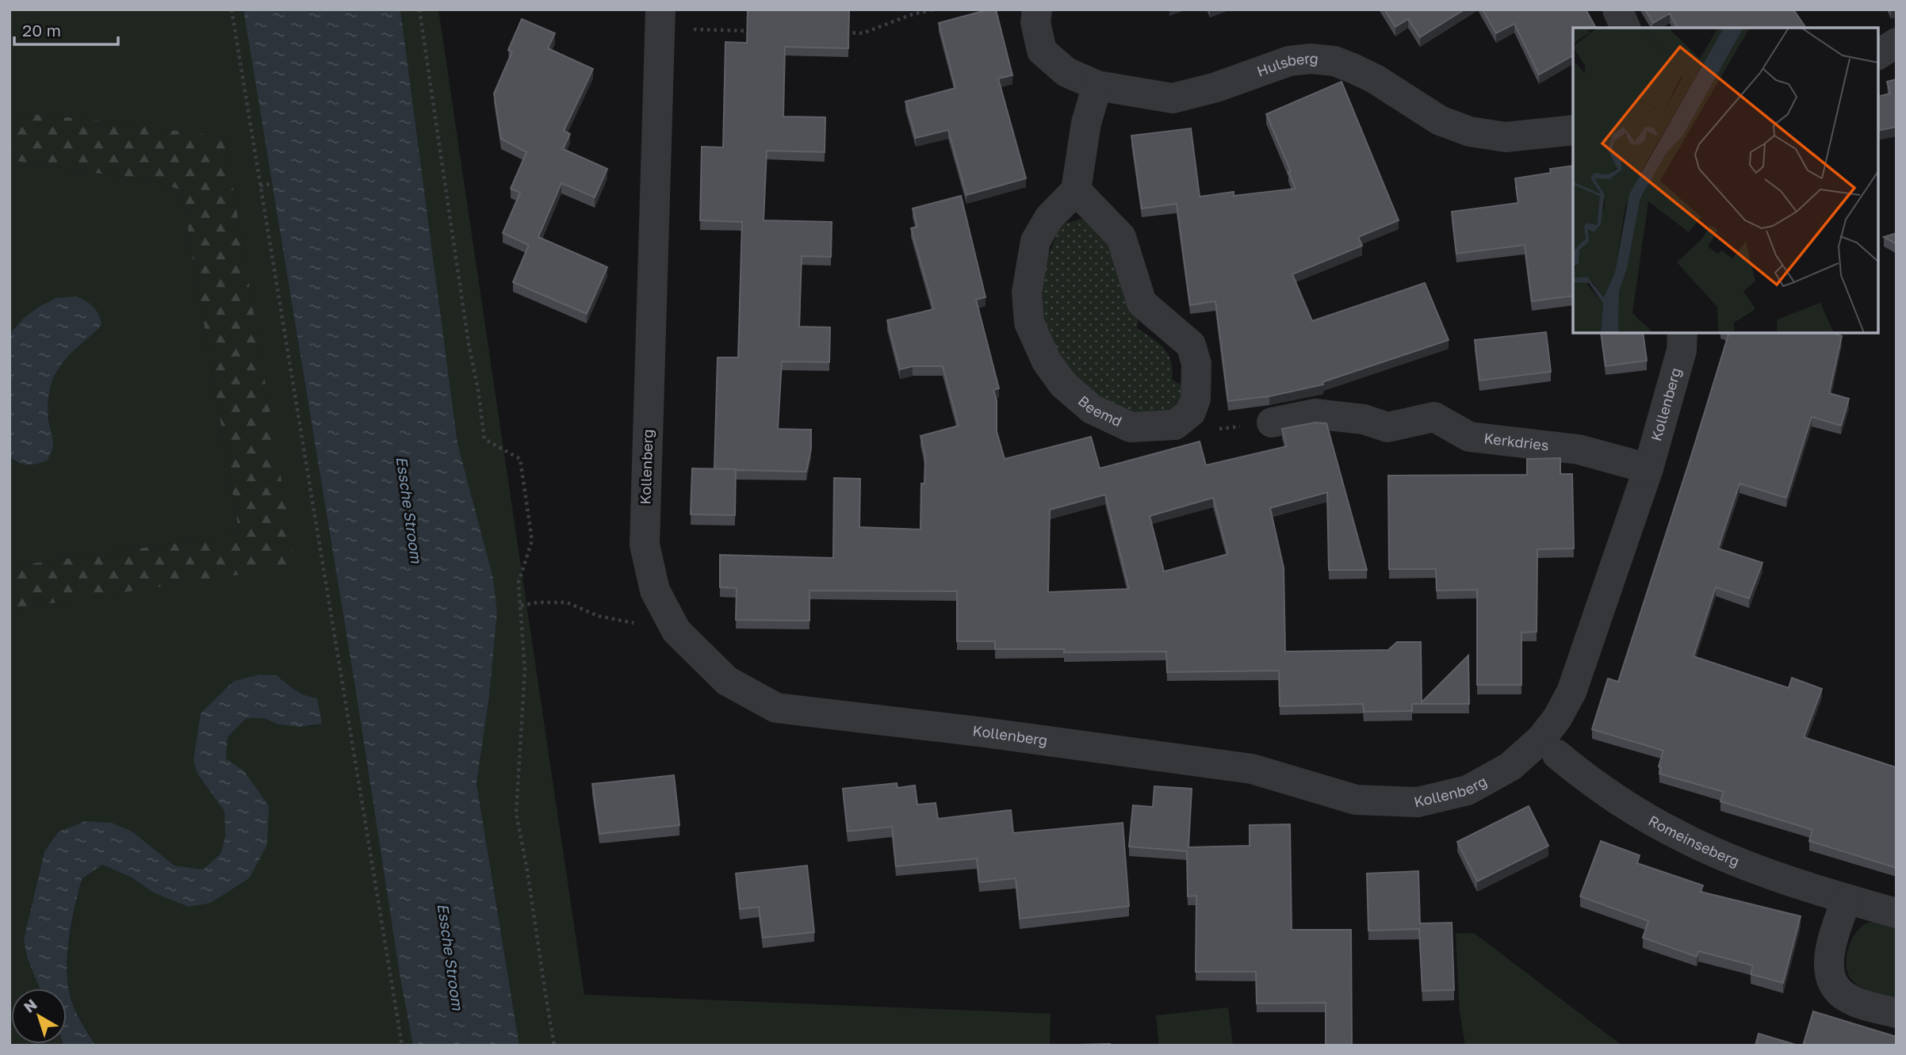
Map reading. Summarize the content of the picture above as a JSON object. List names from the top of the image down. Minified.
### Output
{"streets":{"street":["Hulsberg","Kollenberg","Beemd","Kerkdries","Romeinseberg"]},"crossings":[["Kollenberg","Kerkdries"]],"water":["Essche Stroom"],"scale_bar":"20 m","north":"top left"}
